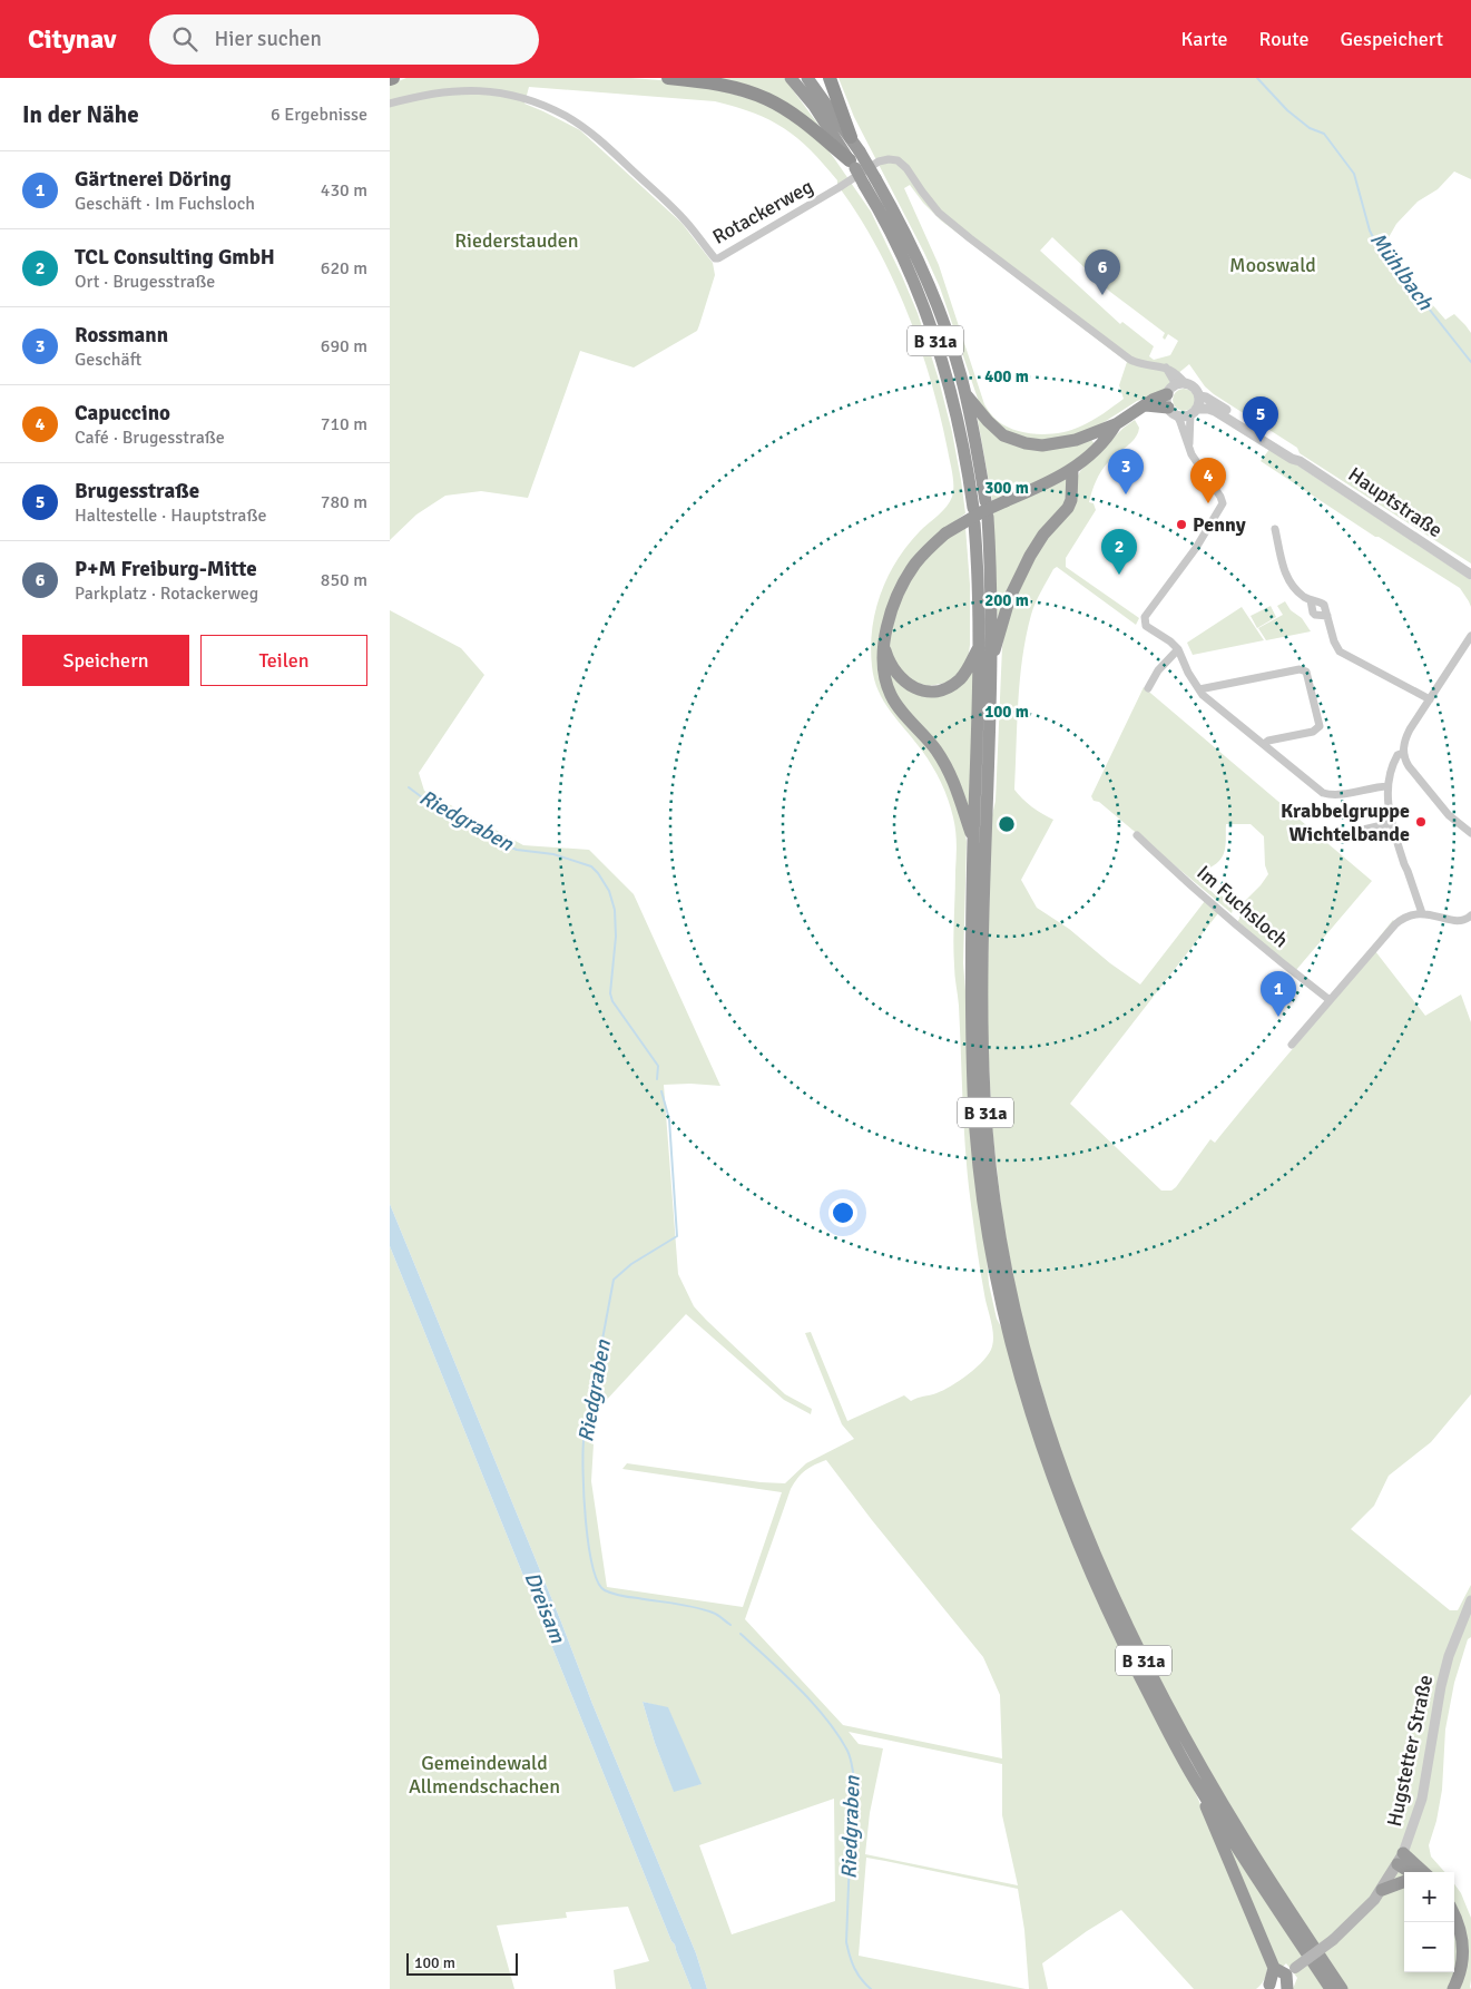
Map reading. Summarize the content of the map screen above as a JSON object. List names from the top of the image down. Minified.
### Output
{"streets":{"highway":["B 31a"],"main road":["Hugstetter Straße"],"street":["Rotackerweg","Hauptstraße","Im Fuchsloch"]},"water":["Mühlbach","Riedgraben","Dreisam"],"parks":["Riederstauden","Mooswald","Gemeindewald Allmendschachen"],"places":["Penny","Krabbelgruppe Wichtelbande"],"scale_bar":"100 m","page":{"header":"Citynav","search":"Hier suchen","nav":["Karte","Route","Gespeichert"],"heading":["In der Nähe","6 Ergebnisse"],"list":[{"mark":"1","name":"Gärtnerei Döring","note":"Geschäft · Im Fuchsloch","value":"430 m"},{"mark":"2","name":"TCL Consulting GmbH","note":"Ort · Brugesstraße","value":"620 m"},{"mark":"3","name":"Rossmann","note":"Geschäft","value":"690 m"},{"mark":"4","name":"Capuccino","note":"Café · Brugesstraße","value":"710 m"},{"mark":"5","name":"Brugesstraße","note":"Haltestelle · Hauptstraße","value":"780 m"},{"mark":"6","name":"P+M Freiburg-Mitte","note":"Parkplatz · Rotackerweg","value":"850 m"}],"pins":["6","5","3","4","2","1"],"buttons":["Speichern","Teilen"],"map_buttons":["+","−"],"scale":"100 m"},"rings":["400 m","300 m","200 m","100 m"]}
